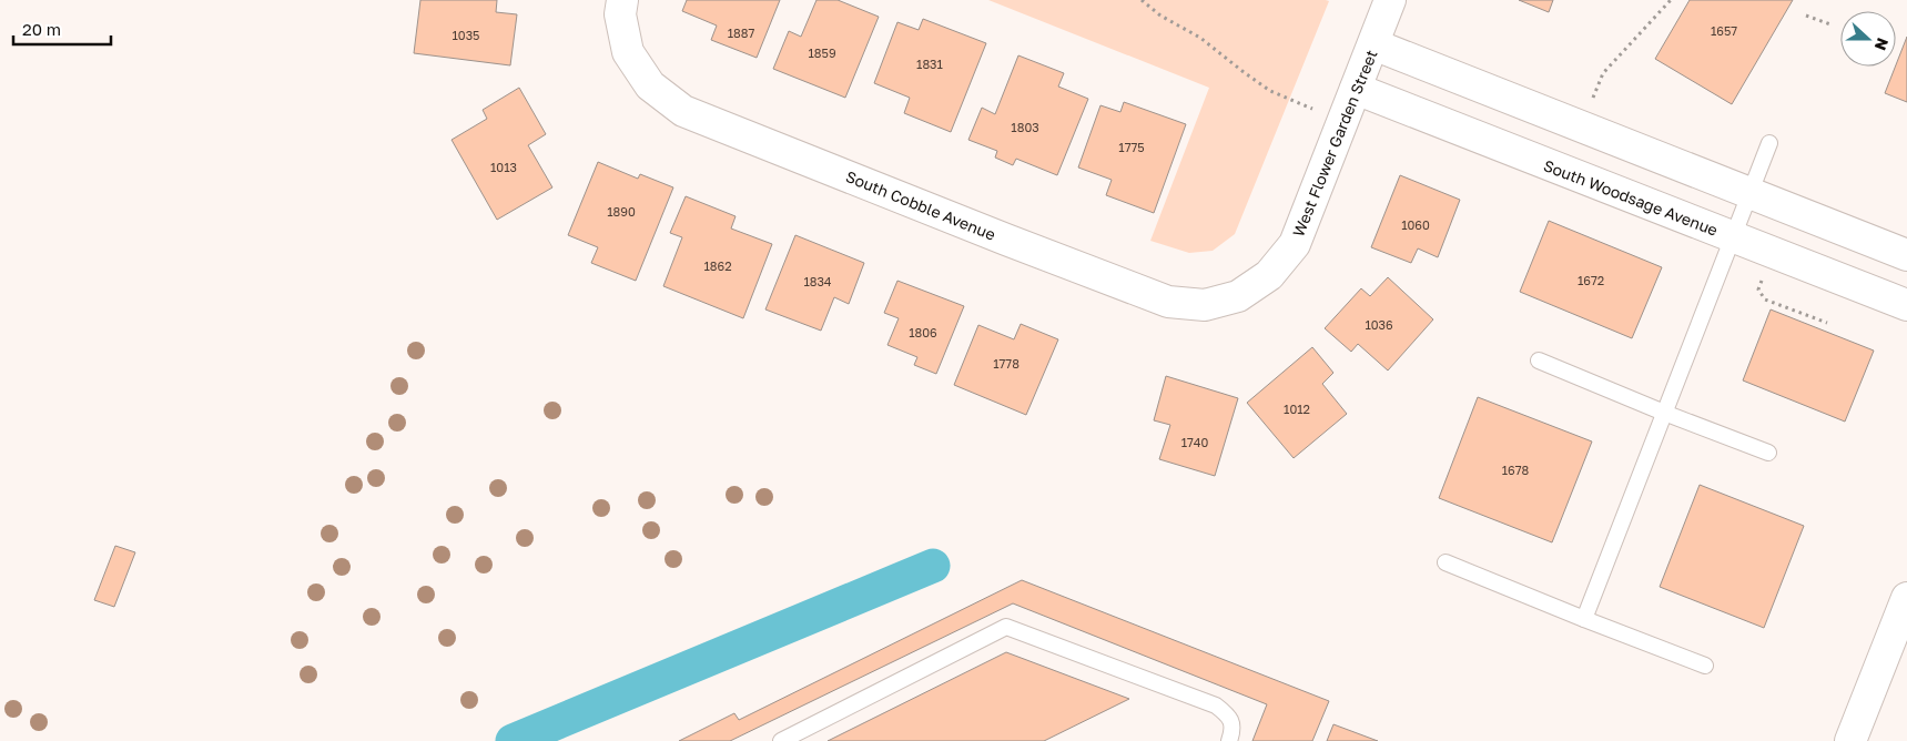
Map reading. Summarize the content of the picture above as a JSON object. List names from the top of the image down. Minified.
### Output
{"streets":{"street":["West Flower Garden Street","South Woodsage Avenue","South Cobble Avenue"]},"crossings":[["West Flower Garden Street","South Woodsage Avenue"],["West Flower Garden Street","South Cobble Avenue"]],"house_numbers":["1657","1887","1035","1859","1831","1803","1775","1013","1890","1060","1862","1672","1834","1036","1806","1778","1012","1740","1678"],"scale_bar":"20 m","north":"right"}
